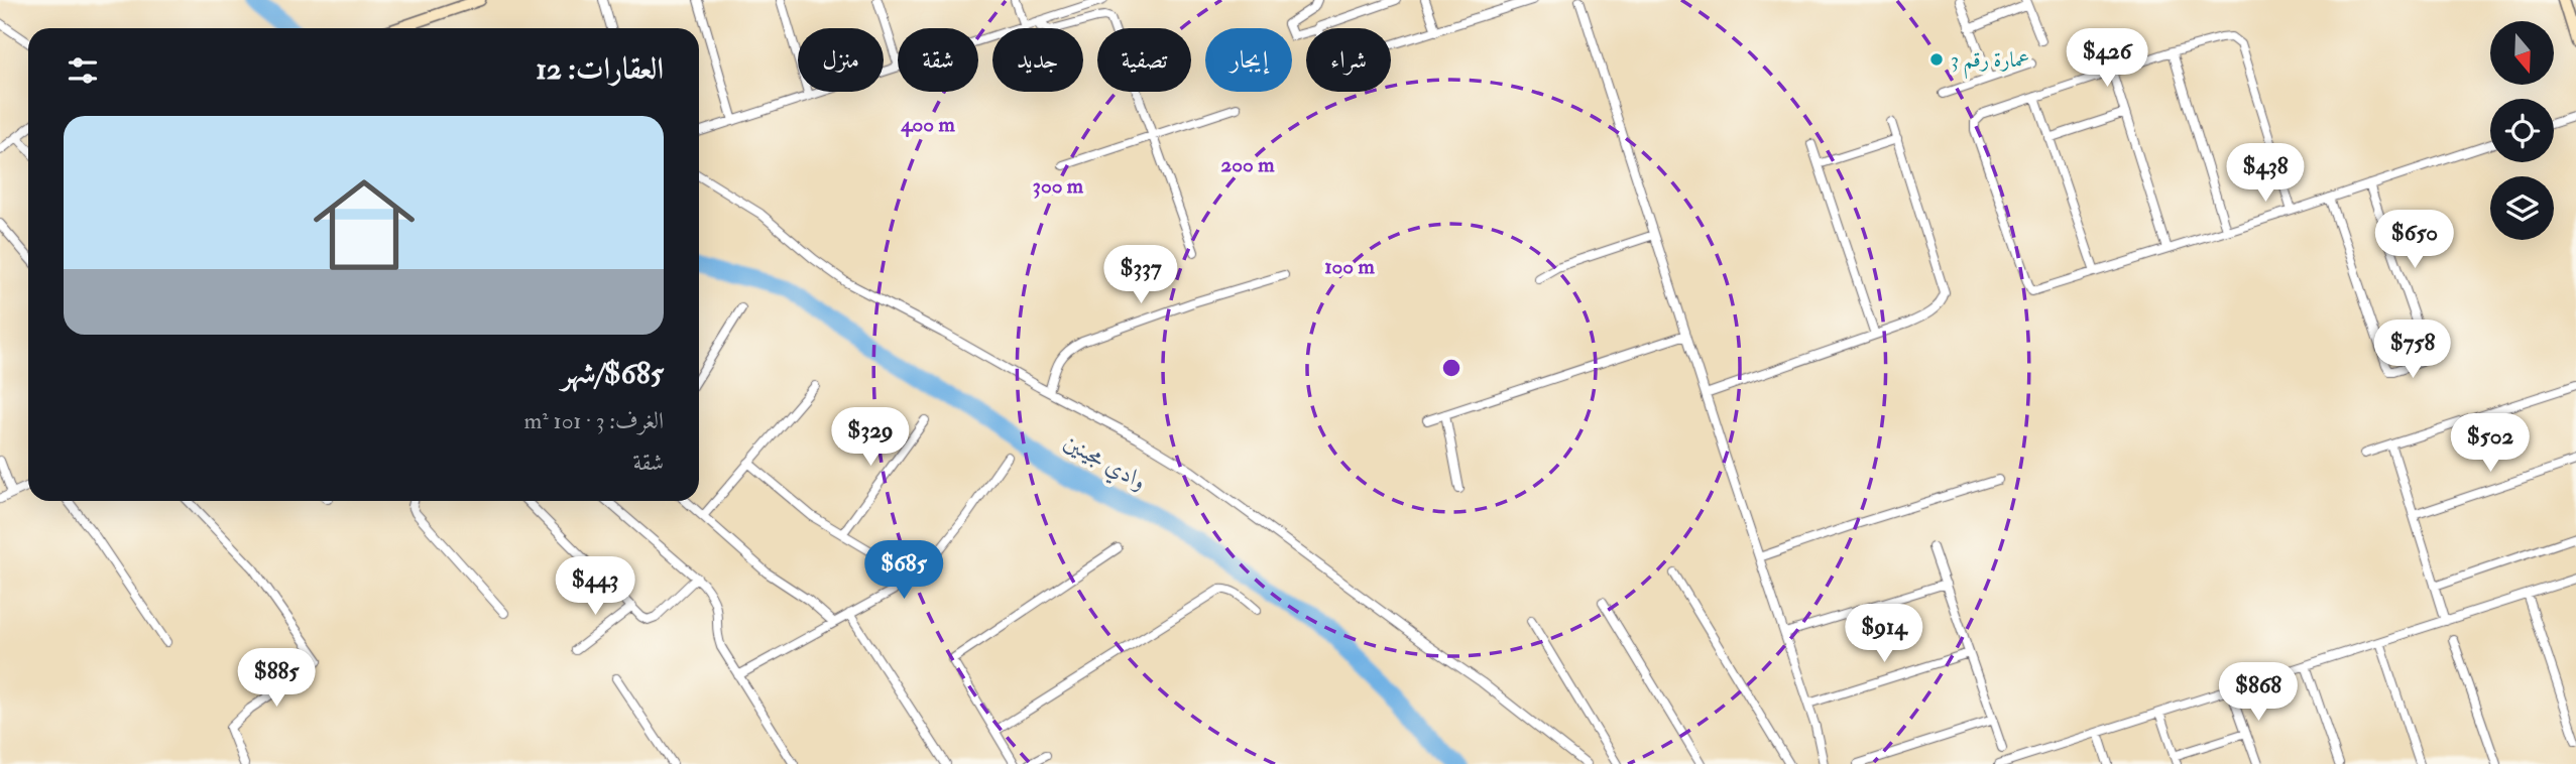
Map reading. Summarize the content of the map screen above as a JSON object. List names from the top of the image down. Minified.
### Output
{"water":["وادي مجينين"],"places":["عمارة رقم 3"],"north":"bottom","page":{"price":["$426","$438","$650","$337","$758","$329","$502","$685","$443","$914","$885","$868"],"chip":["شراء","إيجار","تصفية","جديد","شقة","منزل"],"heading":"العقارات: 12","list":[{"name":"$685/شهر","note":"الغرف: 3 · 101 m² · شقة"}]},"rings":["400 m","200 m","300 m","100 m"]}
